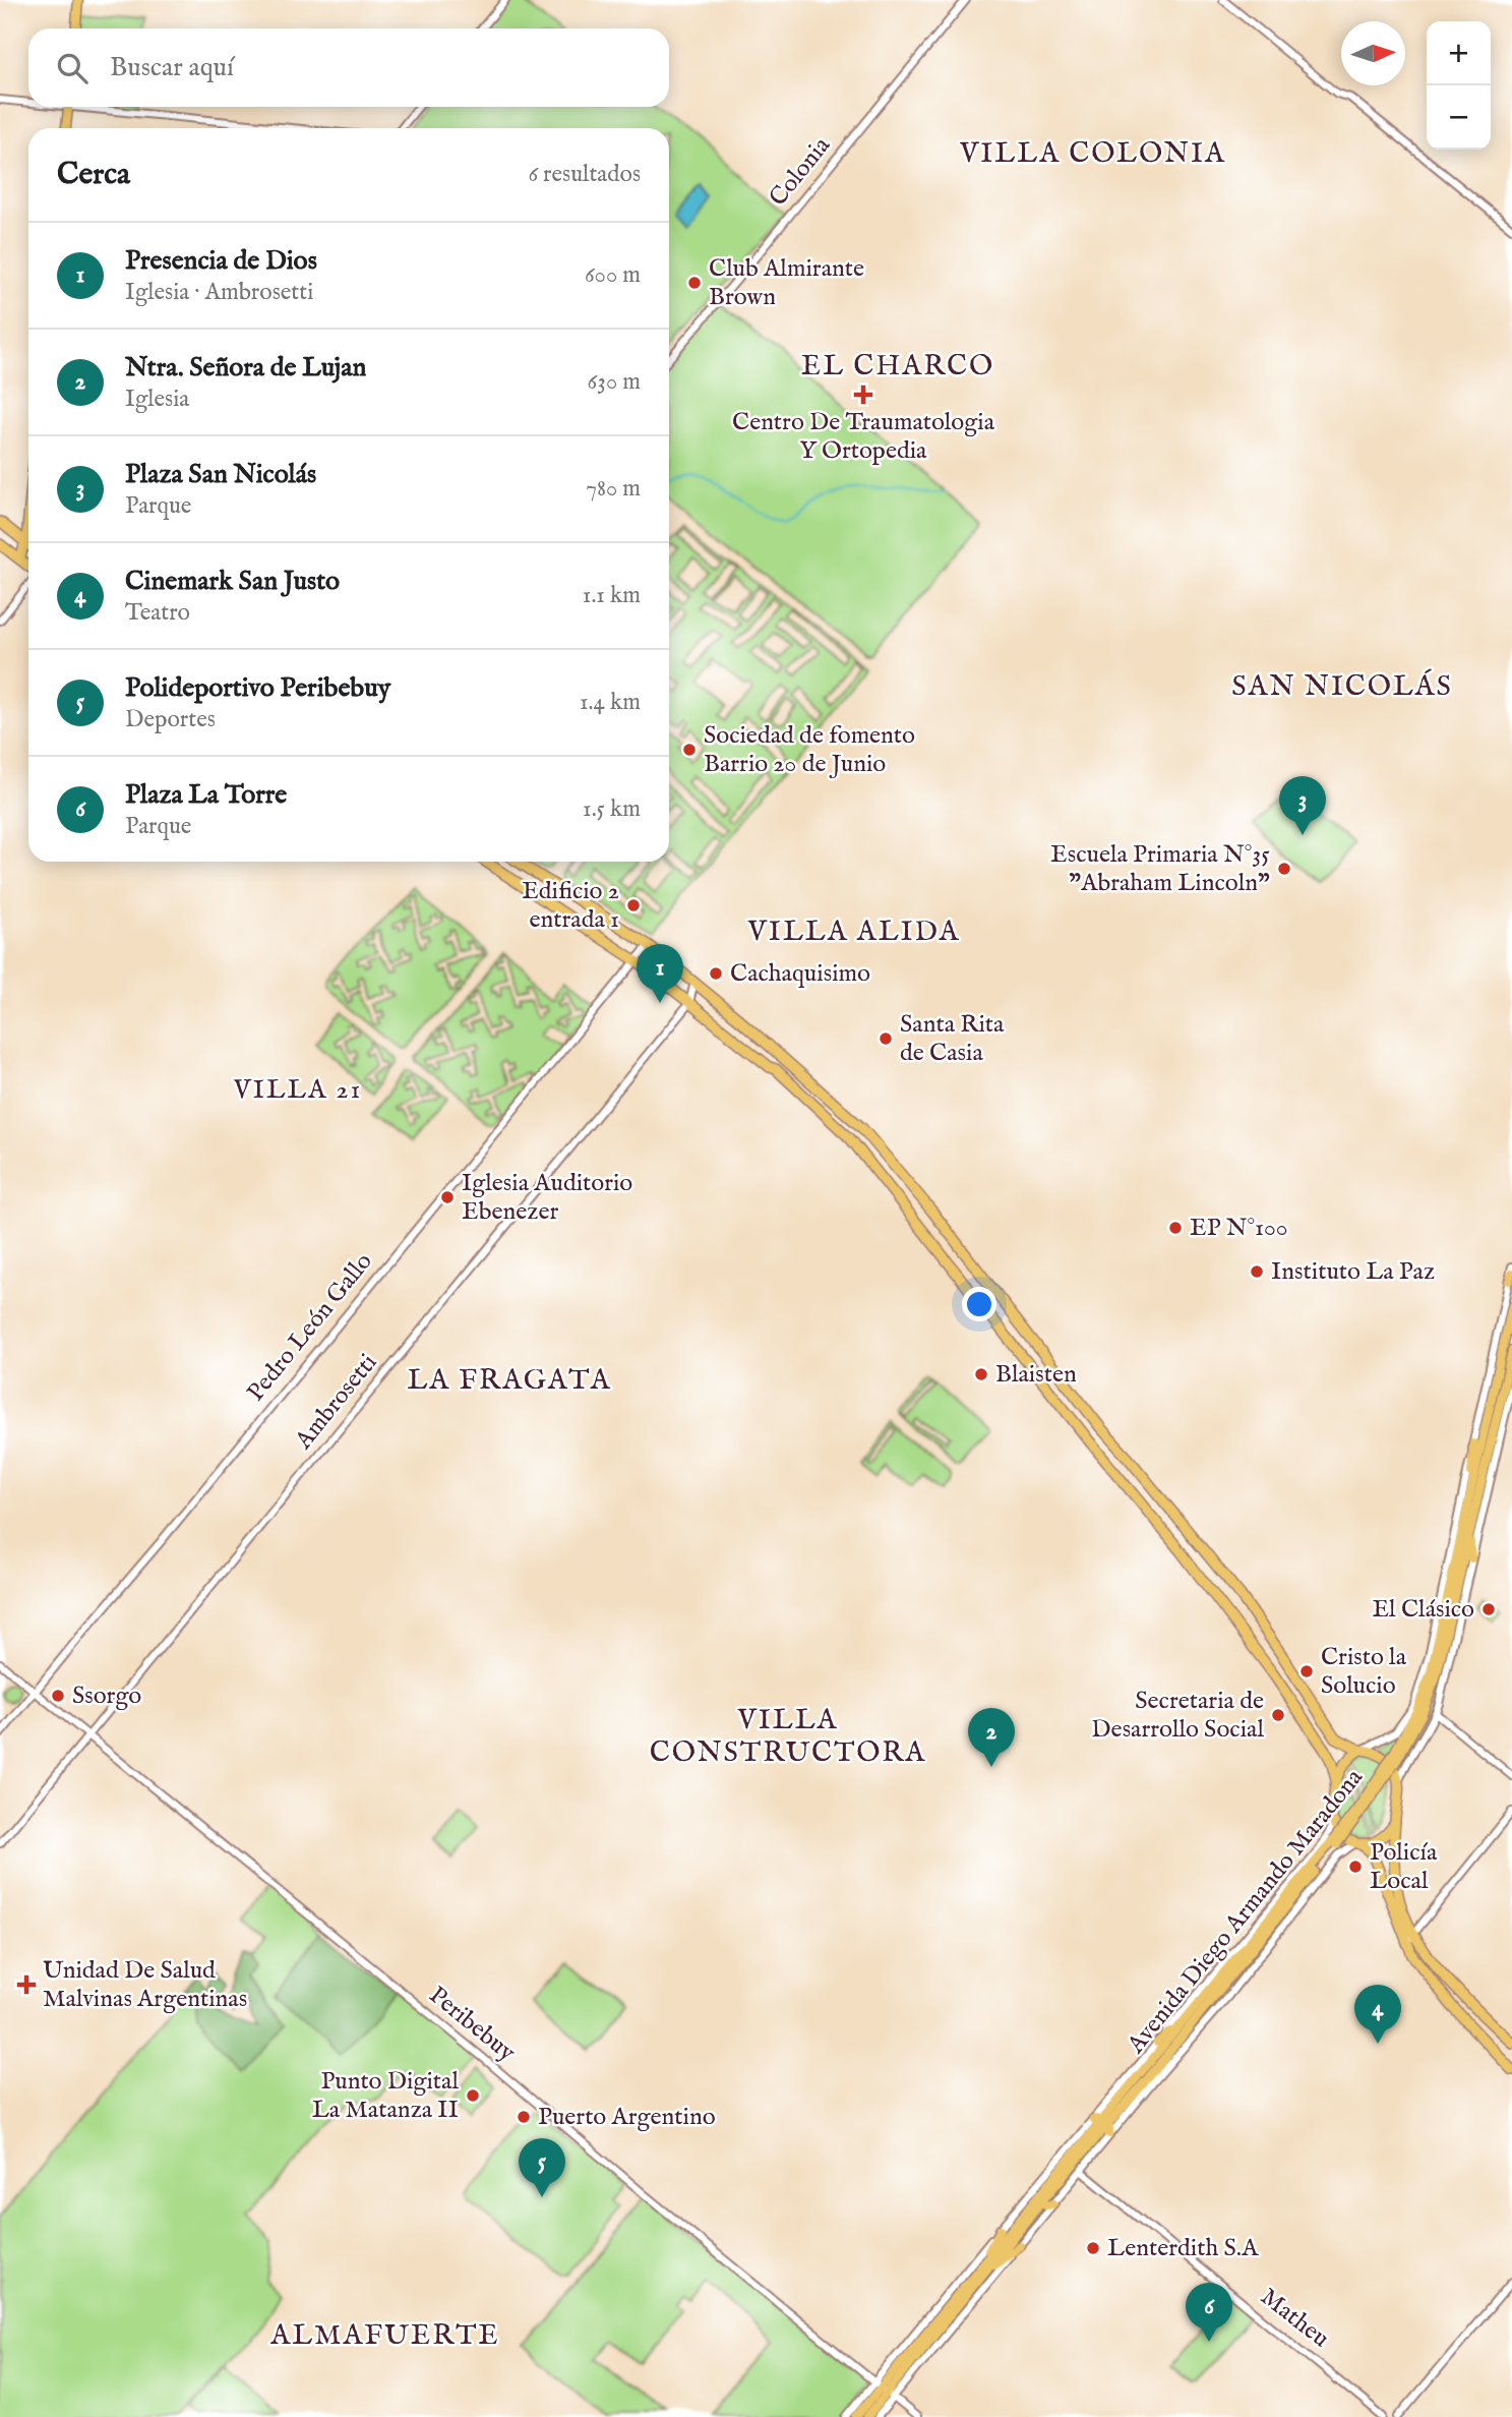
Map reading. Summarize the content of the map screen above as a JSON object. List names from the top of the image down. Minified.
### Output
{"streets":{"main road":["Avenida Diego Armando Maradona"],"street":["Colonia","Pedro León Gallo","Ambrosetti","Peribebuy","Matheu"]},"crossings":[["Pedro León Gallo","Peribebuy"],["Ambrosetti","Peribebuy"],["Avenida Diego Armando Maradona","Peribebuy"],["Avenida Diego Armando Maradona","Matheu"]],"districts":["VILLA COLONIA","EL CHARCO","SAN NICOLÁS","VILLA ALIDA","VILLA 21","LA FRAGATA","VILLA CONSTRUCTORA","ALMAFUERTE"],"places":{"other":["Club Almirante Brown","Sociedad de fomento Barrio 20 de Junio","Escuela Primaria N°35 \"Abraham Lincoln\"","Edificio 2 entrada 1","Cachaquisimo","Santa Rita de Casia","Iglesia Auditorio Ebenezer","EP N°100","Instituto La Paz","Blaisten","El Clásico","Cristo la Solucio","Ssorgo","Secretaria de Desarrollo Social","Policía Local","Punto Digital La Matanza II","Puerto Argentino","Lenterdith S.A"],"health":["Centro De Traumatologia Y Ortopedia","Unidad De Salud Malvinas Argentinas"]},"north":"right","page":{"map_buttons":["+","−"],"search":"Buscar aquí","heading":["Cerca","6 resultados"],"list":[{"mark":"1","name":"Presencia de Dios","note":"Iglesia · Ambrosetti","value":"600 m"},{"mark":"2","name":"Ntra. Señora de Lujan","note":"Iglesia","value":"630 m"},{"mark":"3","name":"Plaza San Nicolás","note":"Parque","value":"780 m"},{"mark":"4","name":"Cinemark San Justo","note":"Teatro","value":"1.1 km"},{"mark":"5","name":"Polideportivo Peribebuy","note":"Deportes","value":"1.4 km"},{"mark":"6","name":"Plaza La Torre","note":"Parque","value":"1.5 km"}],"pins":["3","1","2","4","5","6"]}}
